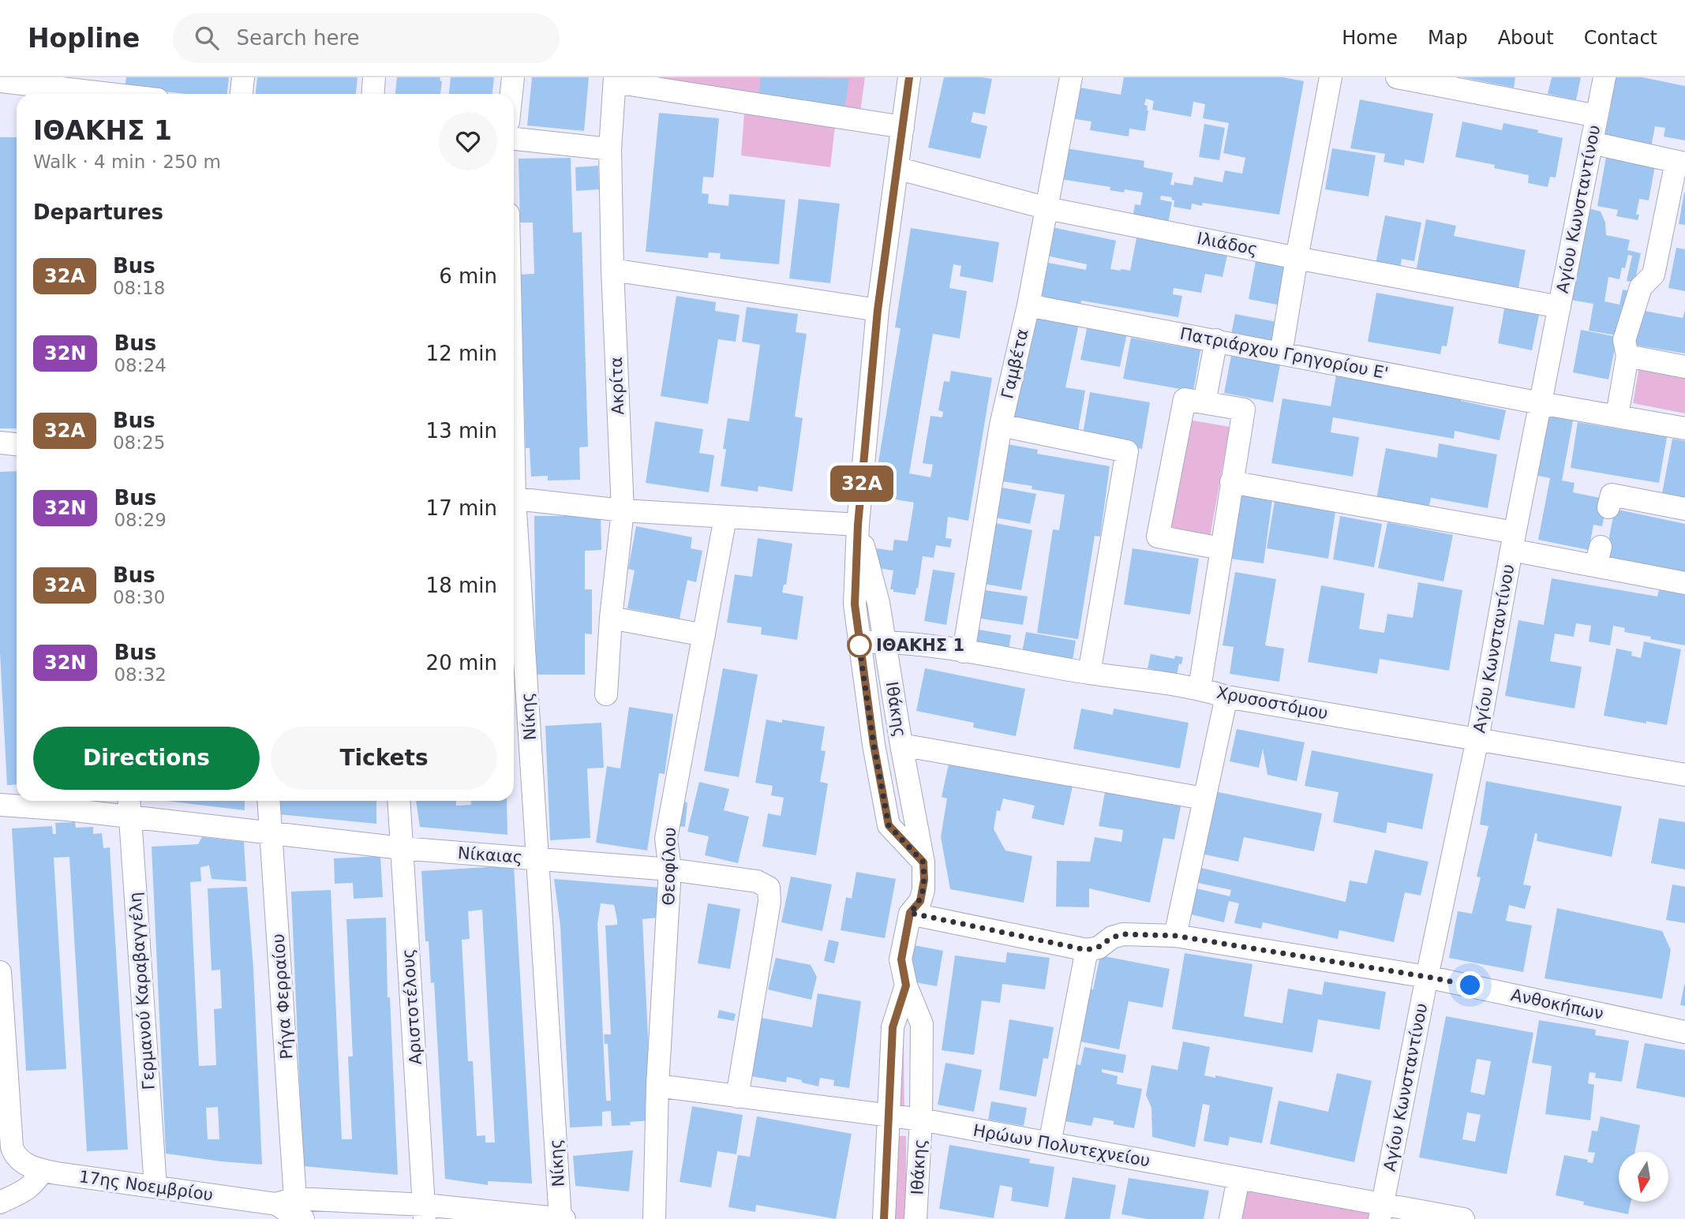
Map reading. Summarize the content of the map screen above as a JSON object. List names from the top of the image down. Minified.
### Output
{"streets":{"street":["Αγίου Κωνσταντίνου","Ιλιάδος","Πατριάρχου Γρηγορίου Ε'","Γαμβέτα","Ακρίτα","Χρυσοστόμου","Ιθάκης","Νίκης","Νίκαιας","Θεοφίλου","Γερμανού Καραβαγγέλη","Ρήγα Φερραίου","Ανθοκήπων","Αριστοτέλους","Ηρώων Πολυτεχνείου","17ης Νοεμβρίου"]},"crossings":[["Αγίου Κωνσταντίνου","Ιλιάδος"],["Αγίου Κωνσταντίνου","Πατριάρχου Γρηγορίου Ε'"],["Αγίου Κωνσταντίνου","Χρυσοστόμου"],["Αγίου Κωνσταντίνου","Ανθοκήπων"],["Αγίου Κωνσταντίνου","Ηρώων Πολυτεχνείου"],["Ιλιάδος","Γαμβέτα"],["Ιλιάδος","Ιθάκης"],["Πατριάρχου Γρηγορίου Ε'","Γαμβέτα"],["Γαμβέτα","Χρυσοστόμου"],["Χρυσοστόμου","Ιθάκης"],["Ιθάκης","Ηρώων Πολυτεχνείου"],["Νίκης","Νίκαιας"],["Νίκης","17ης Νοεμβρίου"],["Νίκαιας","Θεοφίλου"],["Νίκαιας","Γερμανού Καραβαγγέλη"],["Νίκαιας","Ρήγα Φερραίου"],["Νίκαιας","Αριστοτέλους"],["Νίκαιας","Ηρώων Πολυτεχνείου"],["Θεοφίλου","Ηρώων Πολυτεχνείου"],["Γερμανού Καραβαγγέλη","17ης Νοεμβρίου"],["Ρήγα Φερραίου","17ης Νοεμβρίου"],["Αριστοτέλους","17ης Νοεμβρίου"]],"places":["ΙΘΑΚΗΣ 1"],"lines":["bus line 32Α"],"north":"bottom","page":{"header":"Hopline","search":"Search here","nav":["Home","Map","About","Contact"],"on_map":"32Α","heading":[["ΙΘΑΚΗΣ 1","Walk · 4 min · 250 m"],"Departures"],"list":[{"mark":"32Α","name":"Bus","note":"08:18","value":"6 min"},{"mark":"32Ν","name":"Bus","note":"08:24","value":"12 min"},{"mark":"32Α","name":"Bus","note":"08:25","value":"13 min"},{"mark":"32Ν","name":"Bus","note":"08:29","value":"17 min"},{"mark":"32Α","name":"Bus","note":"08:30","value":"18 min"},{"mark":"32Ν","name":"Bus","note":"08:32","value":"20 min"}],"buttons":["Directions","Tickets"]}}
